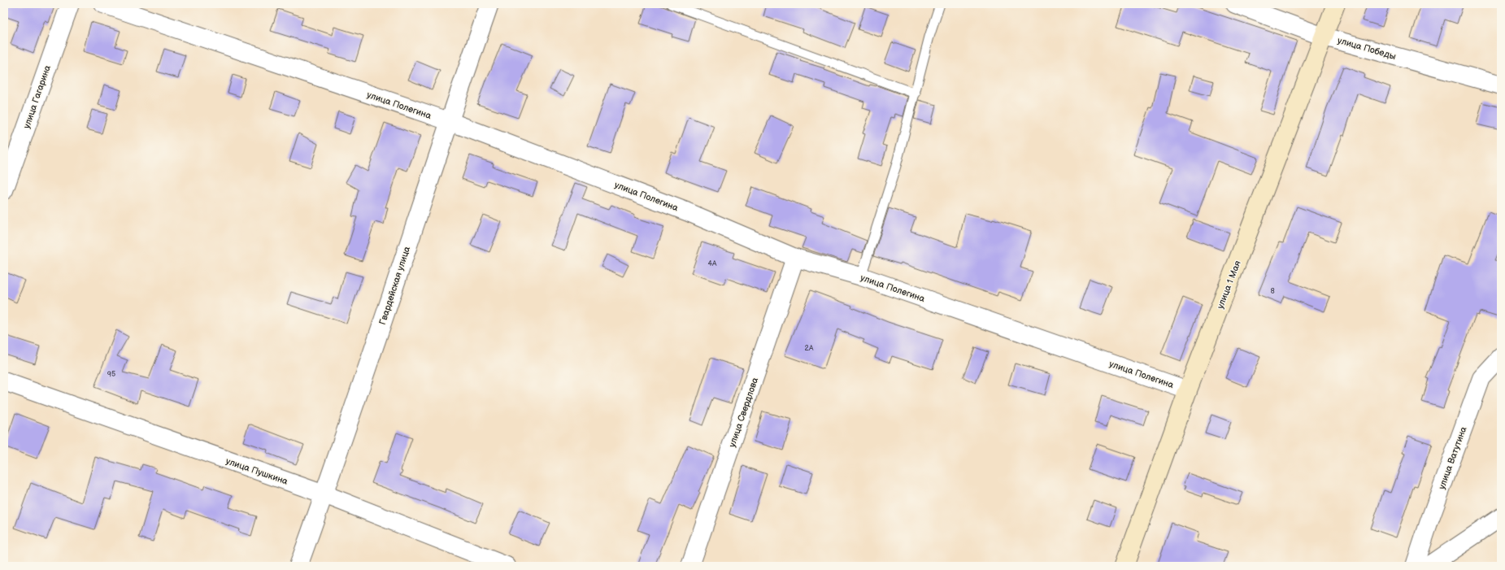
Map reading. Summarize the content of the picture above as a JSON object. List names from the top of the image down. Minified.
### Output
{"streets":{"main road":["улица 1 Мая"],"street":["улица Победы","улица Гагарина","улица Полегина","Гвардейская улица","улица Свердлова","улица Ватутина","улица Пушкина"]},"crossings":[["улица Победы","улица 1 Мая"],["улица Полегина","улица 1 Мая"],["улица Полегина","Гвардейская улица"],["улица Полегина","улица Свердлова"],["Гвардейская улица","улица Пушкина"]],"house_numbers":["4А","8","2А","95"]}
